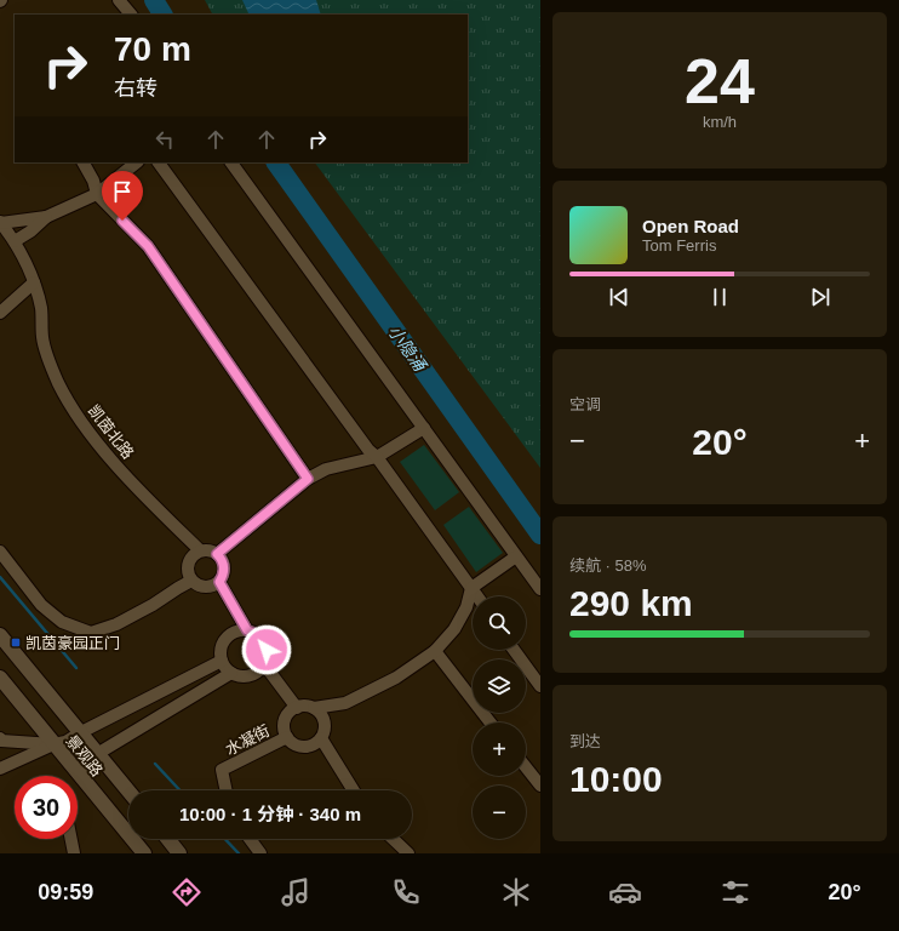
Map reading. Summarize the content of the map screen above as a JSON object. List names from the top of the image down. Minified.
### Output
{"streets":{"main road":["景观路"],"street":["凯茵北路","水凝街"]},"water":["小隐涌"],"places":{"transit":["凯茵豪园正门"]},"page":{"tile":[["24","km/h"],"空调",["续航 · 58%","290 km"],["到达","10:00"]],"turn":["70 m","右转"],"song":["Open Road","Tom Ferris"],"heat":["−","20°","+"],"map_buttons":["+","−"],"limit":"30","trip":"10:00 · 1 分钟 · 340 m","tabs":["09:59","20°"]}}
